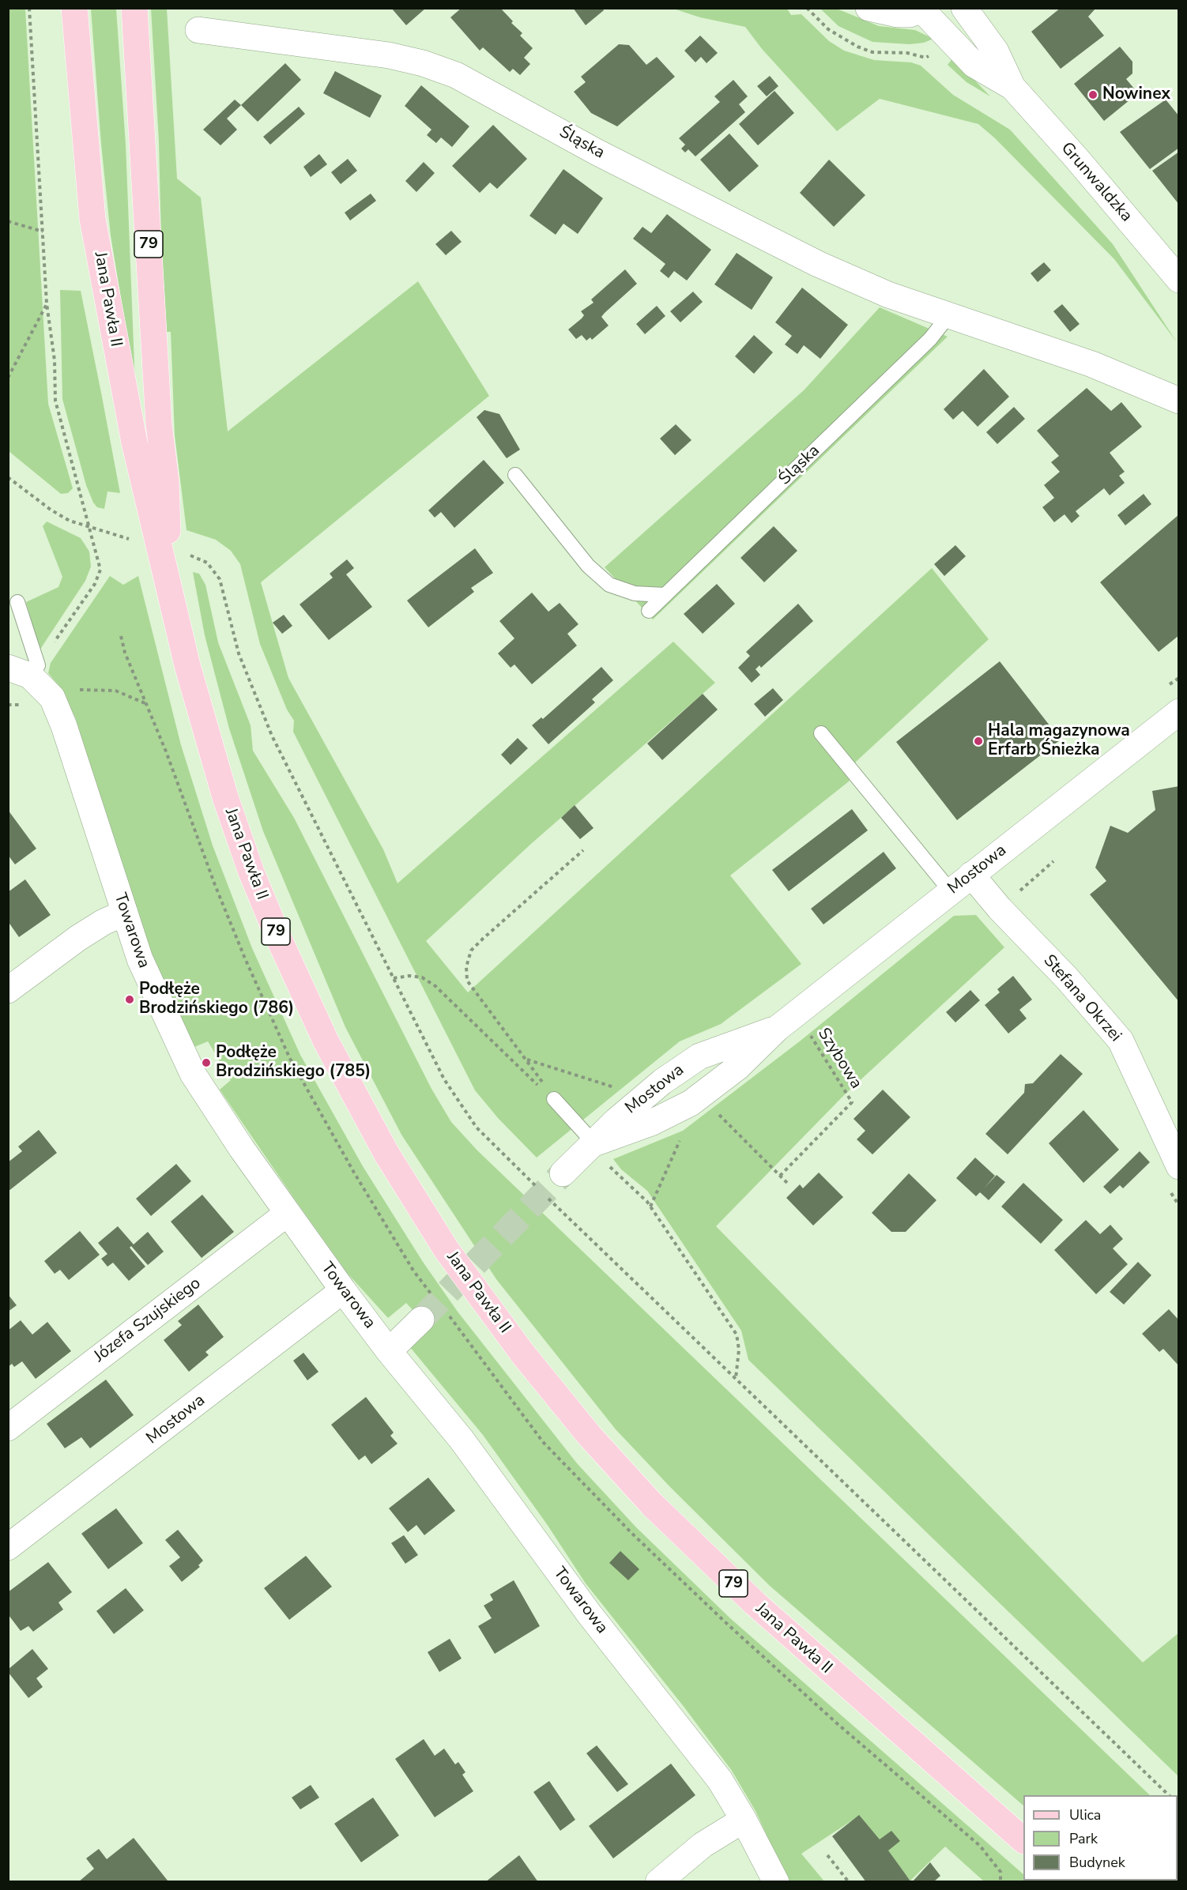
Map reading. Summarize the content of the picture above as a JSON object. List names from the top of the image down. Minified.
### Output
{"streets":{"main road":["79","Jana Pawła II"],"street":["Śląska","Grunwaldzka","Mostowa","Towarowa","Stefana Okrzei","Józefa Szujskiego"],"path":["Szybowa"]},"crossings":[["Mostowa","Towarowa"],["Mostowa","Stefana Okrzei"],["Mostowa","Szybowa"],["Towarowa","Józefa Szujskiego"]],"places":["Nowinex","Hala magazynowa Erfarb Śnieżka","Podłęże Brodzińskiego (786)","Podłęże Brodzińskiego (785)"],"legend":["Ulica","Park","Budynek"]}
